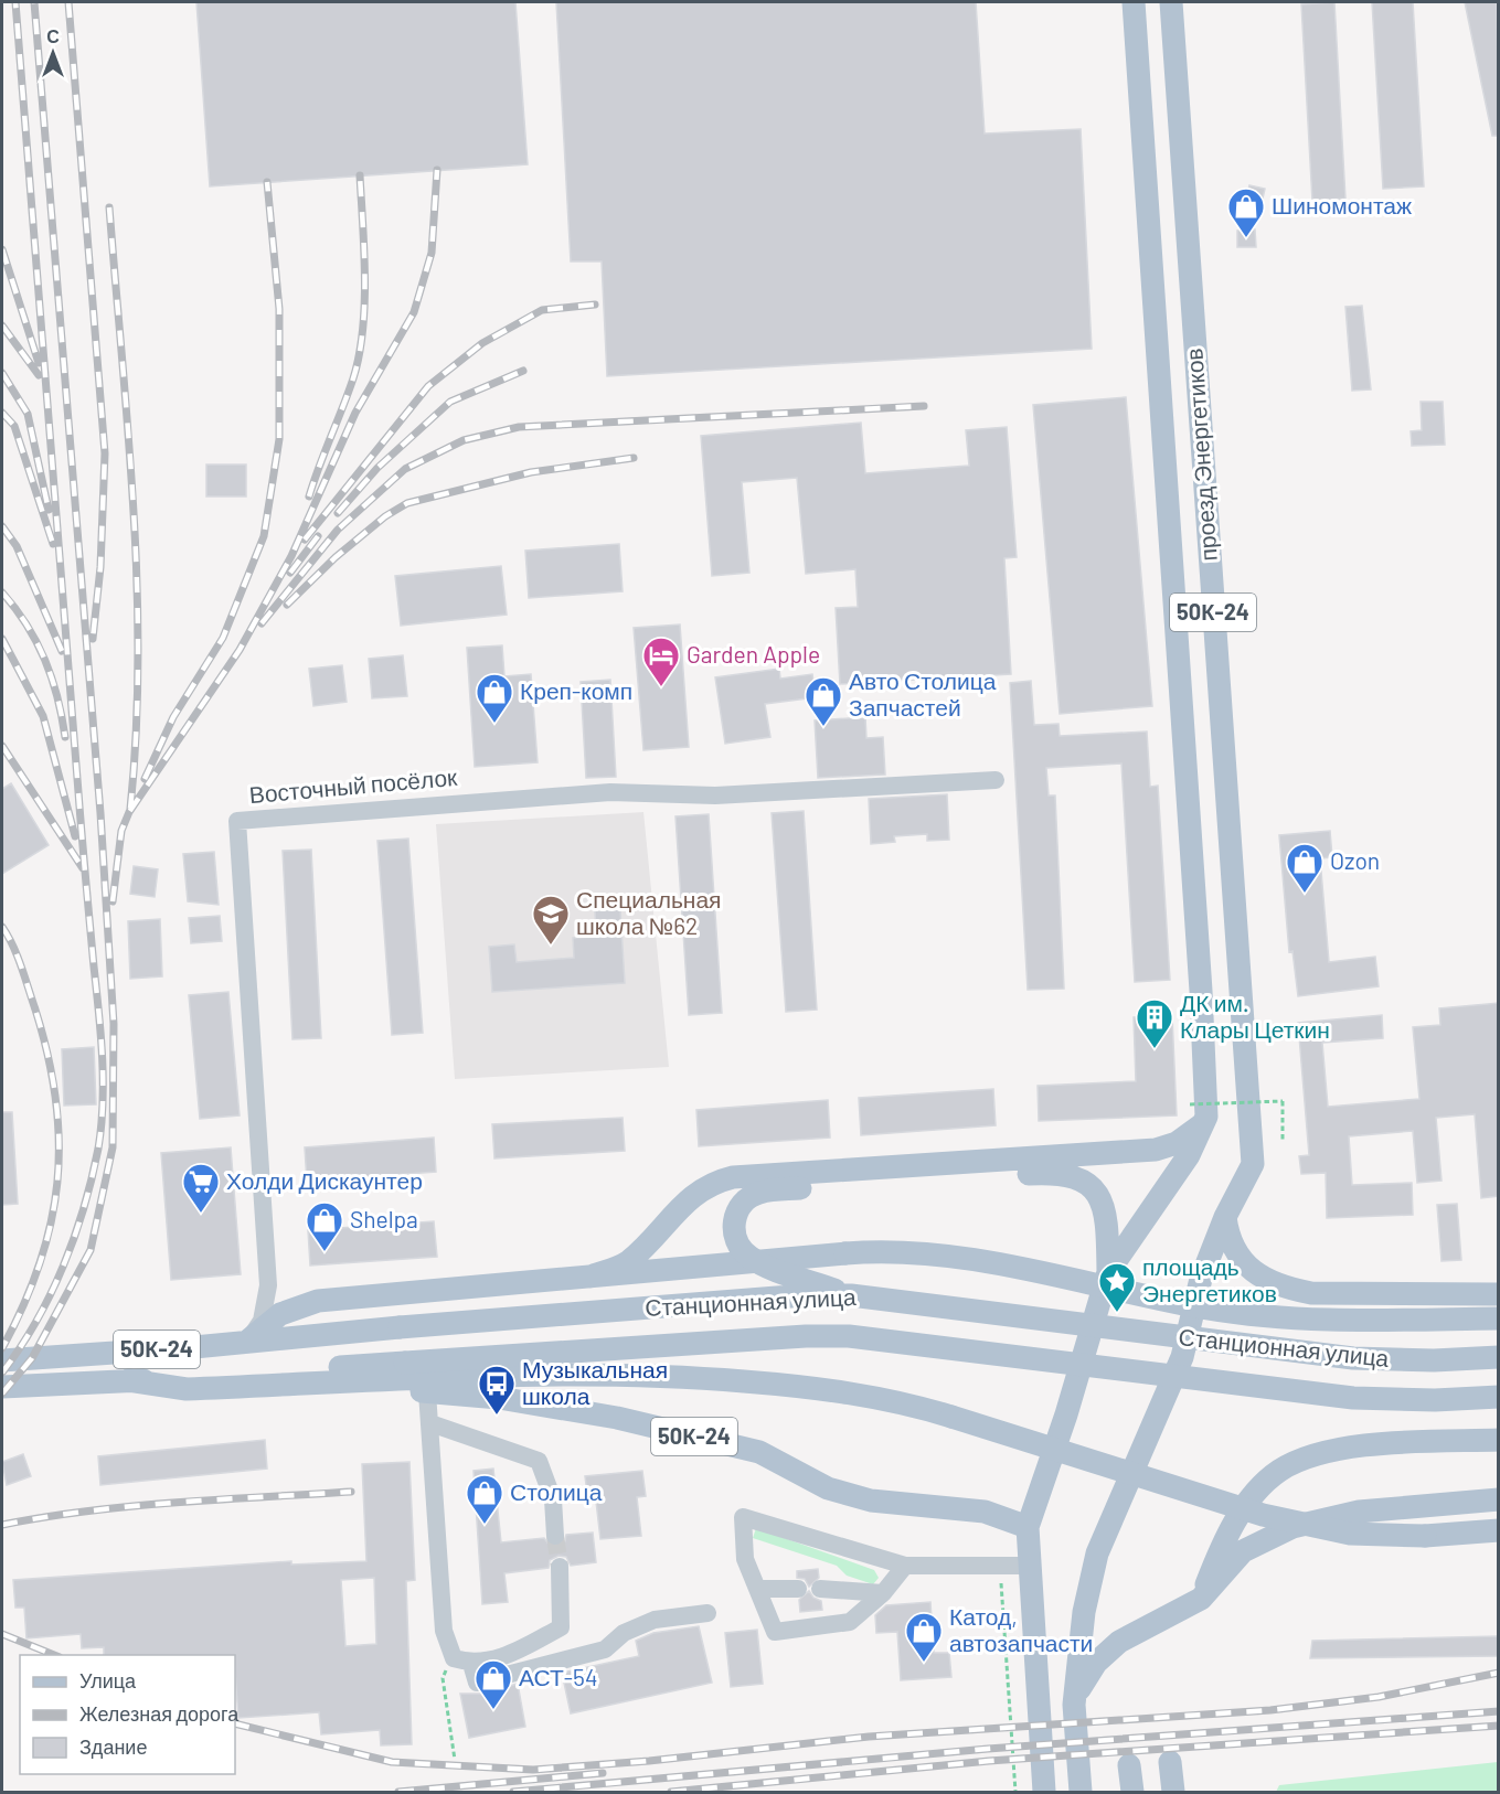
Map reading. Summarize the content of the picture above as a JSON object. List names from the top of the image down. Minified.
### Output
{"streets":{"main road":["проезд Энергетиков","50К-24","Станционная улица"],"street":["Восточный посёлок"]},"crossings":[["проезд Энергетиков","50К-24"],["50К-24","Станционная улица"],["Восточный посёлок","Станционная улица"]],"places":{"shop":["Шиномонтаж","Креп-комп","Авто Столица Запчастей","Ozon","Shelpa","Столица","Катод, автозапчасти","АСТ-54"],"hotel":["Garden Apple"],"school or university":["Специальная школа №62"],"building":["ДК им. Клары Цеткин"],"supermarket":["Холди Дискаунтер"],"place":["площадь Энергетиков"],"bus stop":["Музыкальная школа"]},"legend":["Улица","Железная дорога","Здание"],"north":"top"}
